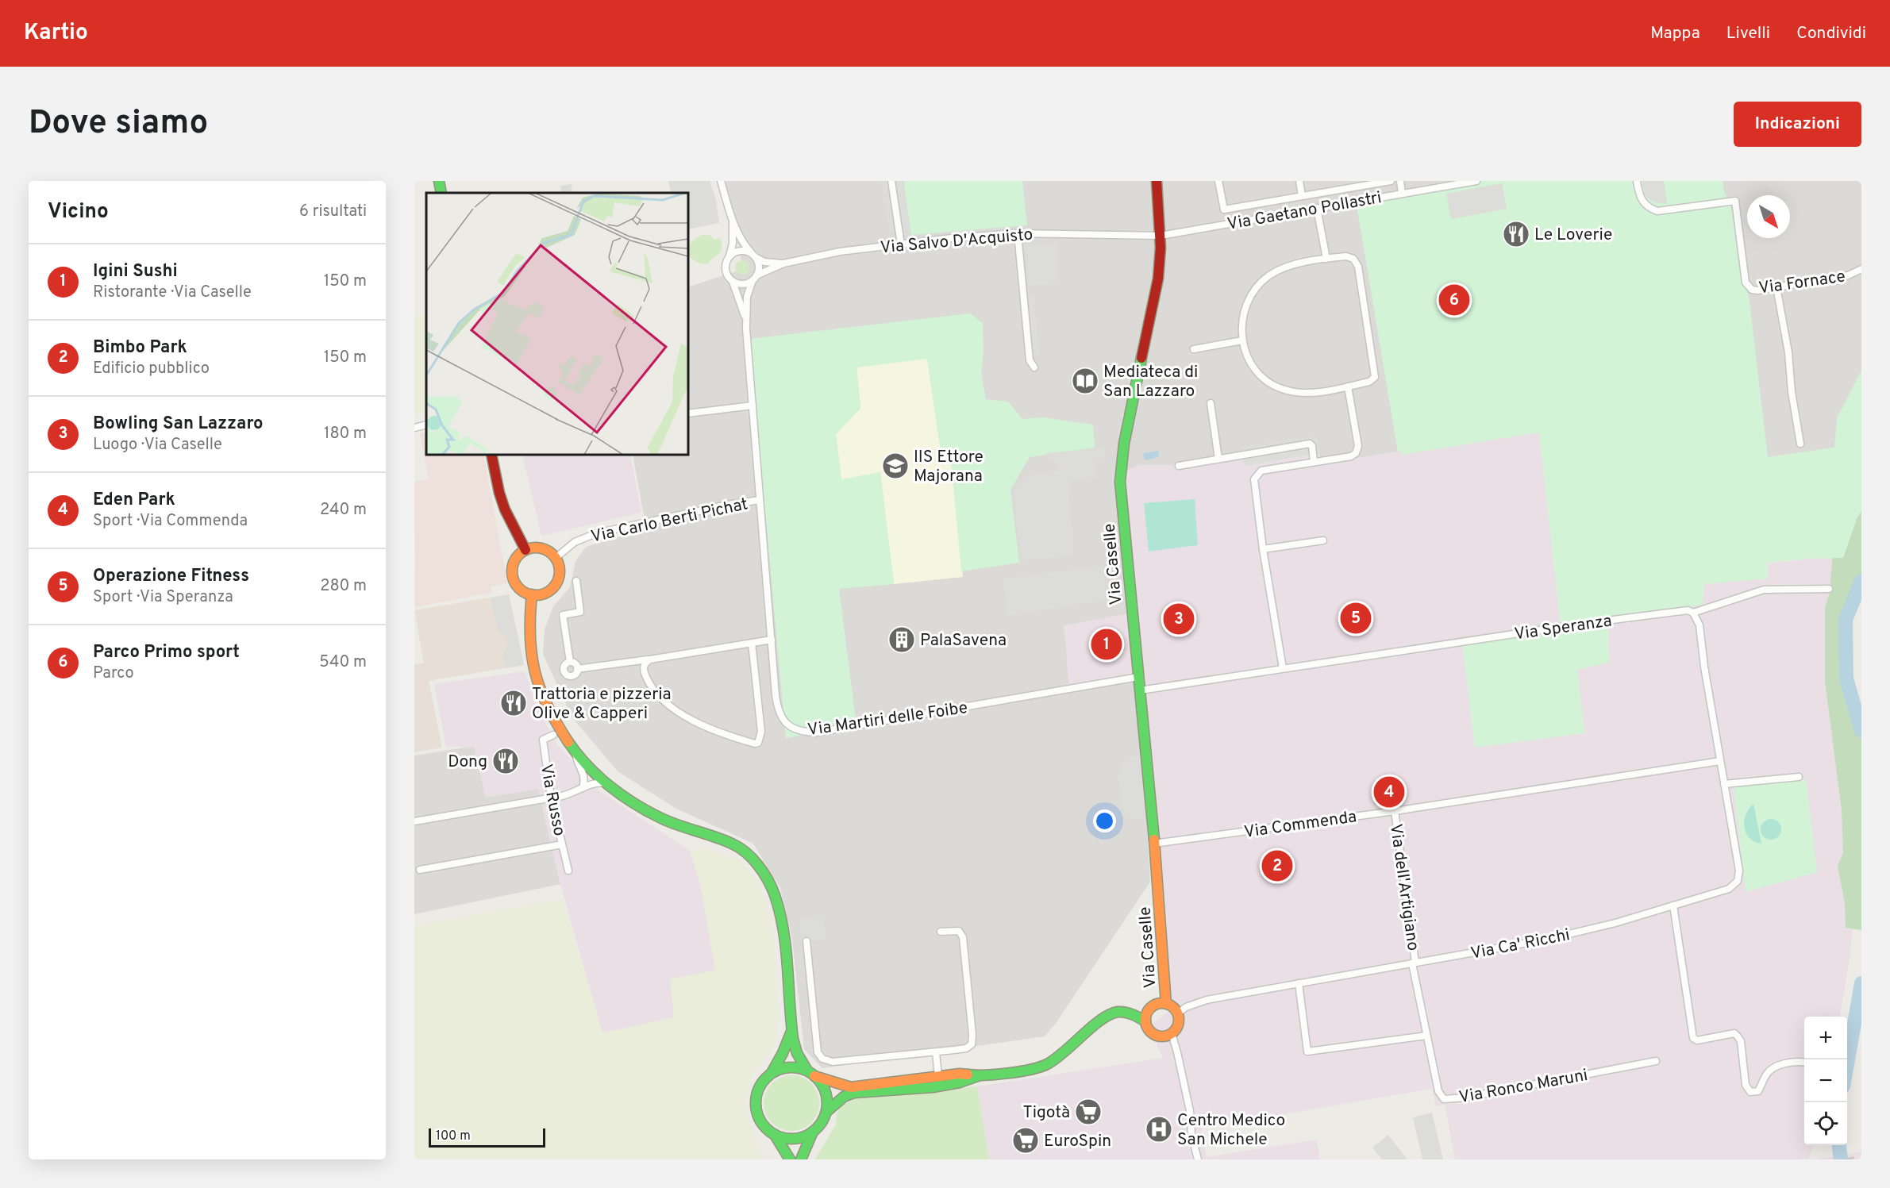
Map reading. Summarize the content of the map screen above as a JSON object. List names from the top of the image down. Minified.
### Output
{"streets":{"street":["Via Gaetano Pollastri","Via Salvo D'Acquisto","Via Fornace","Via Carlo Berti Pichat","Via Caselle","Via Speranza","Via Martiri delle Foibe","Via Russo","Via Commenda","Via dell'Artigiano","Via Ca' Ricchi","Via Ronco Maruni"]},"crossings":[["Via Gaetano Pollastri","Via Salvo D'Acquisto"],["Via Gaetano Pollastri","Via Caselle"],["Via Salvo D'Acquisto","Via Caselle"],["Via Carlo Berti Pichat","Via Martiri delle Foibe"],["Via Caselle","Via Speranza"],["Via Caselle","Via Martiri delle Foibe"],["Via Caselle","Via Commenda"],["Via Caselle","Via Ca' Ricchi"],["Via Commenda","Via dell'Artigiano"],["Via dell'Artigiano","Via Ca' Ricchi"],["Via dell'Artigiano","Via Ronco Maruni"],["Via Ca' Ricchi","Via Ronco Maruni"]],"places":{"restaurant":["Le Loverie","Trattoria e pizzeria Olive & Capperi","Dong"],"library":["Mediateca di San Lazzaro"],"school or university":["IIS Ettore Majorana"],"building":["PalaSavena"],"supermarket":["Tigotà","EuroSpin"],"hospital":["Centro Medico San Michele"]},"scale_bar":"100 m","north":"bottom right","page":{"header":"Kartio","nav":["Mappa","Livelli","Condividi"],"buttons":"Indicazioni","title":"Dove siamo","heading":["Vicino","6 risultati"],"list":[{"mark":"1","name":"Igini Sushi","note":"Ristorante · Via Caselle","value":"150 m"},{"mark":"2","name":"Bimbo Park","note":"Edificio pubblico","value":"150 m"},{"mark":"3","name":"Bowling San Lazzaro","note":"Luogo · Via Caselle","value":"180 m"},{"mark":"4","name":"Eden Park","note":"Sport · Via Commenda","value":"240 m"},{"mark":"5","name":"Operazione Fitness","note":"Sport · Via Speranza","value":"280 m"},{"mark":"6","name":"Parco Primo sport","note":"Parco","value":"540 m"}],"pins":["6","5","3","1","4","2"],"map_buttons":["+","−"],"scale":"100 m"}}
